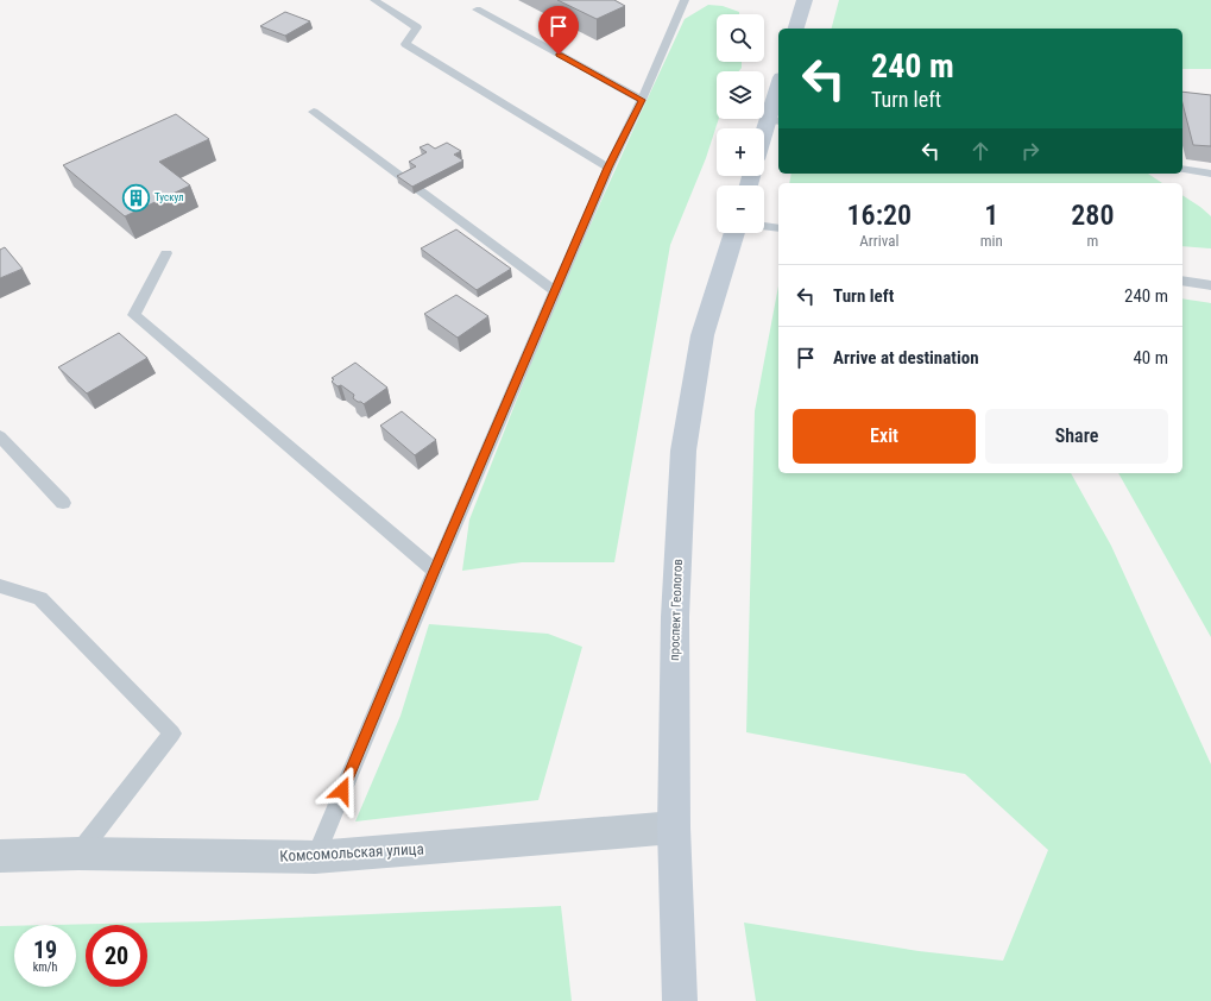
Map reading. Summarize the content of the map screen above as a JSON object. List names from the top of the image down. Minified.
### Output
{"streets":{"main road":["проспект Геологов"],"street":["Комсомольская улица"]},"crossings":[["проспект Геологов","Комсомольская улица"]],"places":{"building":["Тускул"]},"page":{"map_buttons":["+","−"],"turn":["240 m","Turn left"],"eta":["16:20","Arrival","1","min","280","m"],"list":[{"name":"Turn left","value":"240 m"},{"name":"Arrive at destination","value":"40 m"}],"buttons":["Exit","Share"],"speed":"19 km/h","limit":"20"}}
